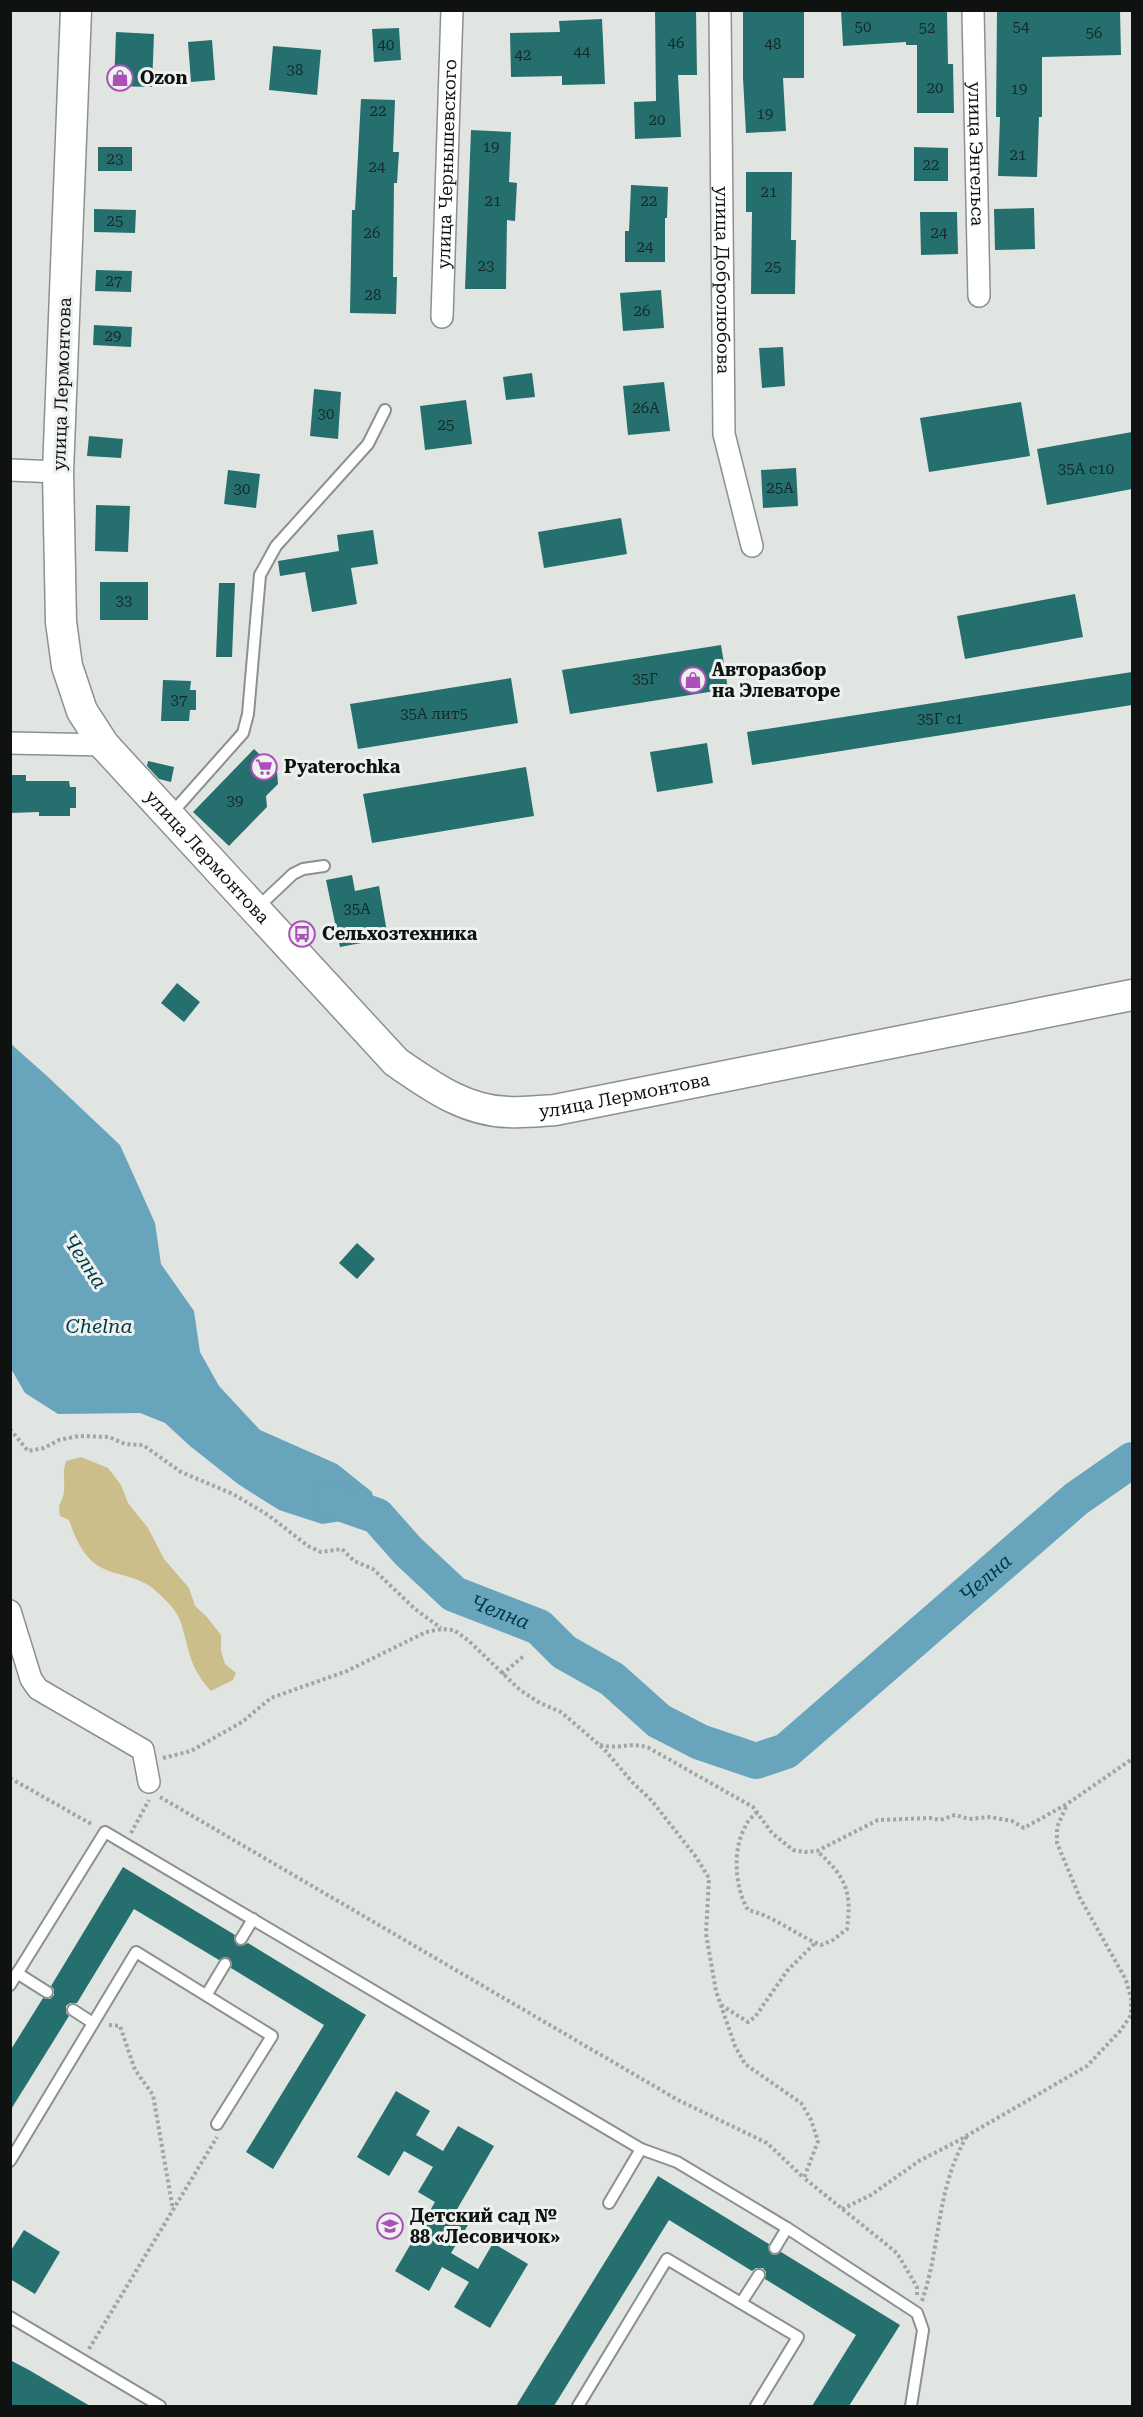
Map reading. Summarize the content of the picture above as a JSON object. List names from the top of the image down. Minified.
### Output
{"streets":{"street":["улица Энгельса","улица Чернышевского","улица Добролюбова","улица Лермонтова"]},"water":["Челна","Chelna"],"places":{"shop":["Ozon","Авторазбор на Элеваторе"],"supermarket":["Pyaterochka"],"bus stop":["Сельхозтехника"],"school or university":["Детский сад № 88 «Лесовичок»"]},"house_numbers":["50","54","52","56","46","48","40","44","42","38","20","19","22","19","20","19","21","23","22","24","21","21","22","25","26","24","24","23","25","27","28","26","29","26А","30","25","35А с10","25А","30","33","35Г","37","35А лит5","35Г с1","39","35А"]}
